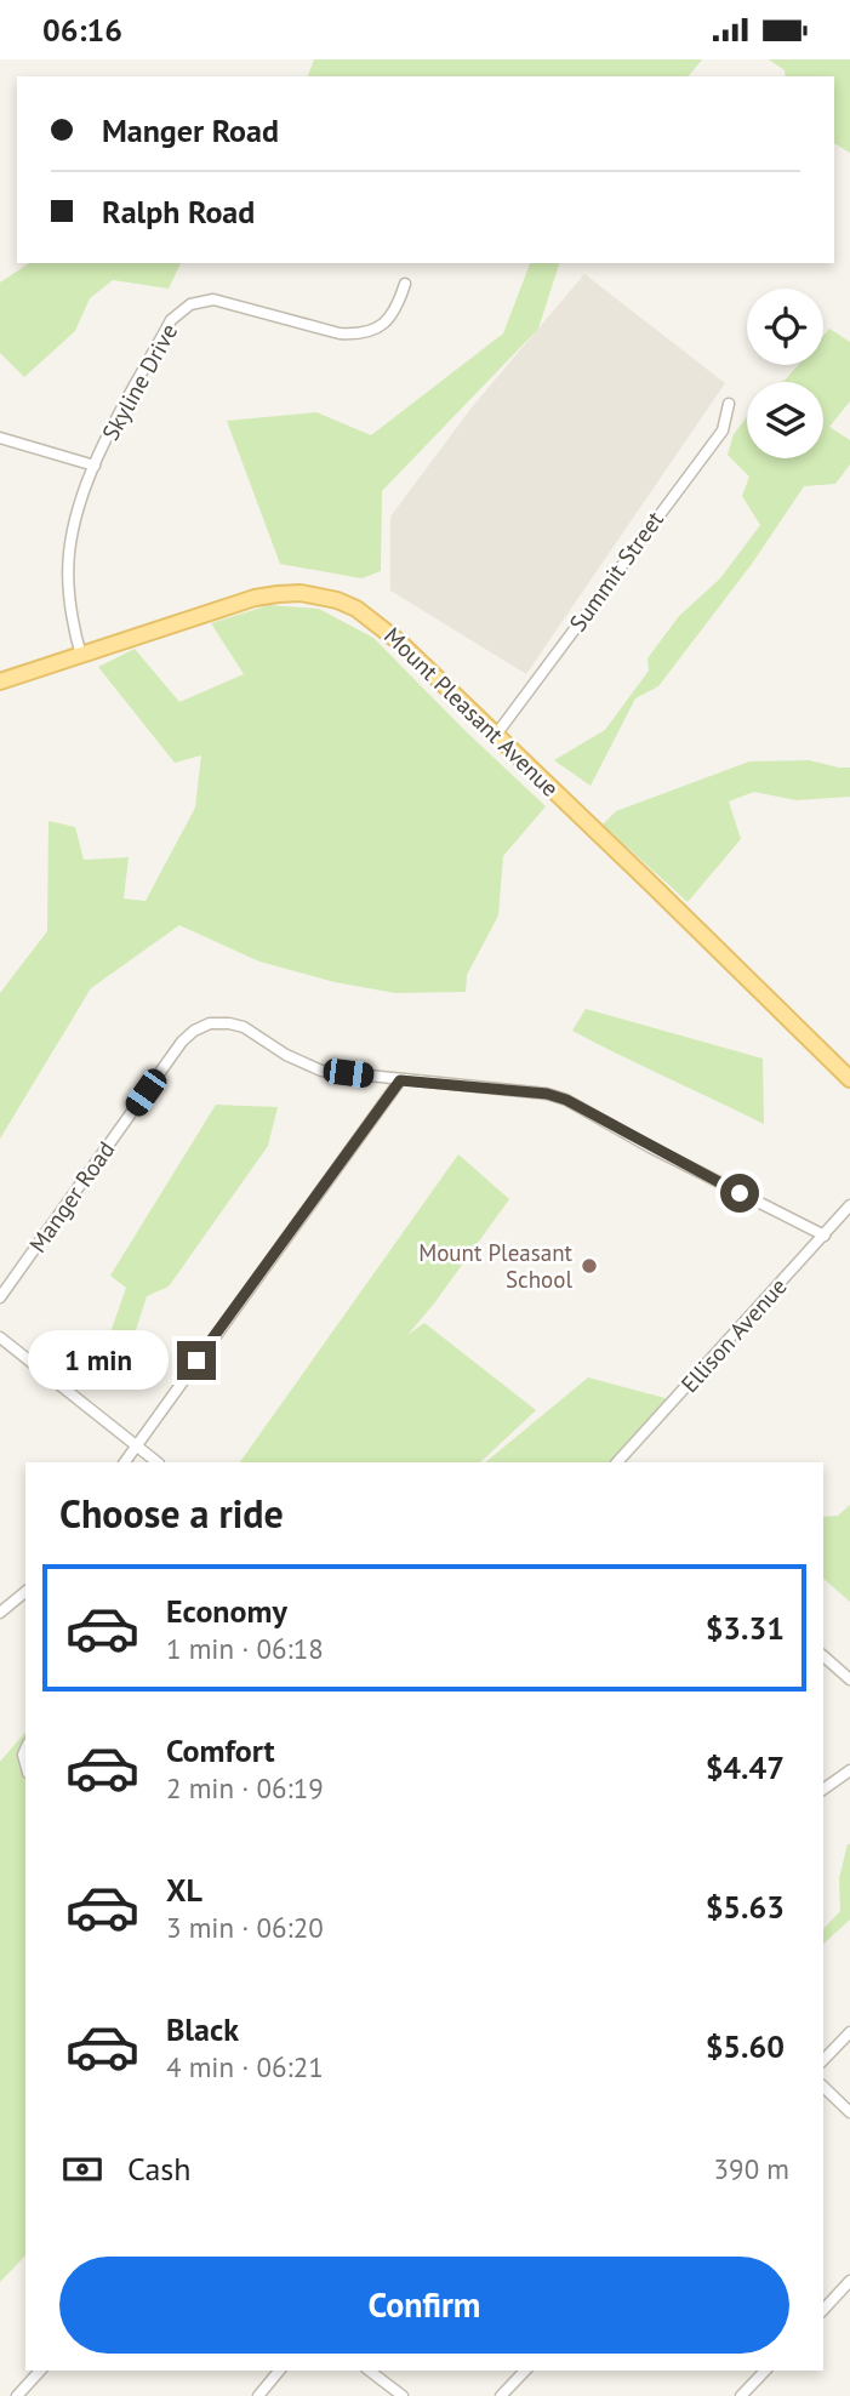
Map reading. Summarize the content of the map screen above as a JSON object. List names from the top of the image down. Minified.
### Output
{"streets":{"main road":["Mount Pleasant Avenue"],"street":["Skyline Drive","Summit Street","Manger Road","Ellison Avenue"]},"crossings":[["Skyline Drive","Mount Pleasant Avenue"],["Summit Street","Mount Pleasant Avenue"],["Manger Road","Ellison Avenue"]],"places":["Mount Pleasant School"],"page":{"status":"06:16","banner":["Manger Road","Ralph Road"],"bubble":"1 min","heading":"Choose a ride","list":[{"name":"Economy","note":"1 min · 06:18","value":"$3.31"},{"name":"Comfort","note":"2 min · 06:19","value":"$4.47"},{"name":"XL","note":"3 min · 06:20","value":"$5.63"},{"name":"Black","note":"4 min · 06:21","value":"$5.60"}],"pay":["Cash","390 m"],"buttons":"Confirm"}}
